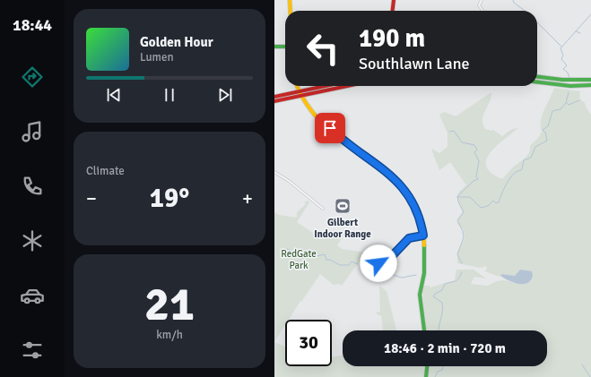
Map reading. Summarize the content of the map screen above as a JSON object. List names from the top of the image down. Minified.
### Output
{"parks":["RedGate Park"],"places":{"sports":["Gilbert Indoor Range"]},"page":{"tabs":"18:44","turn":["190 m","Southlawn Lane"],"song":["Golden Hour","Lumen"],"tile":["Climate",["21","km/h"]],"heat":["−","19°","+"],"limit":"30","trip":"18:46 · 2 min · 720 m"}}
